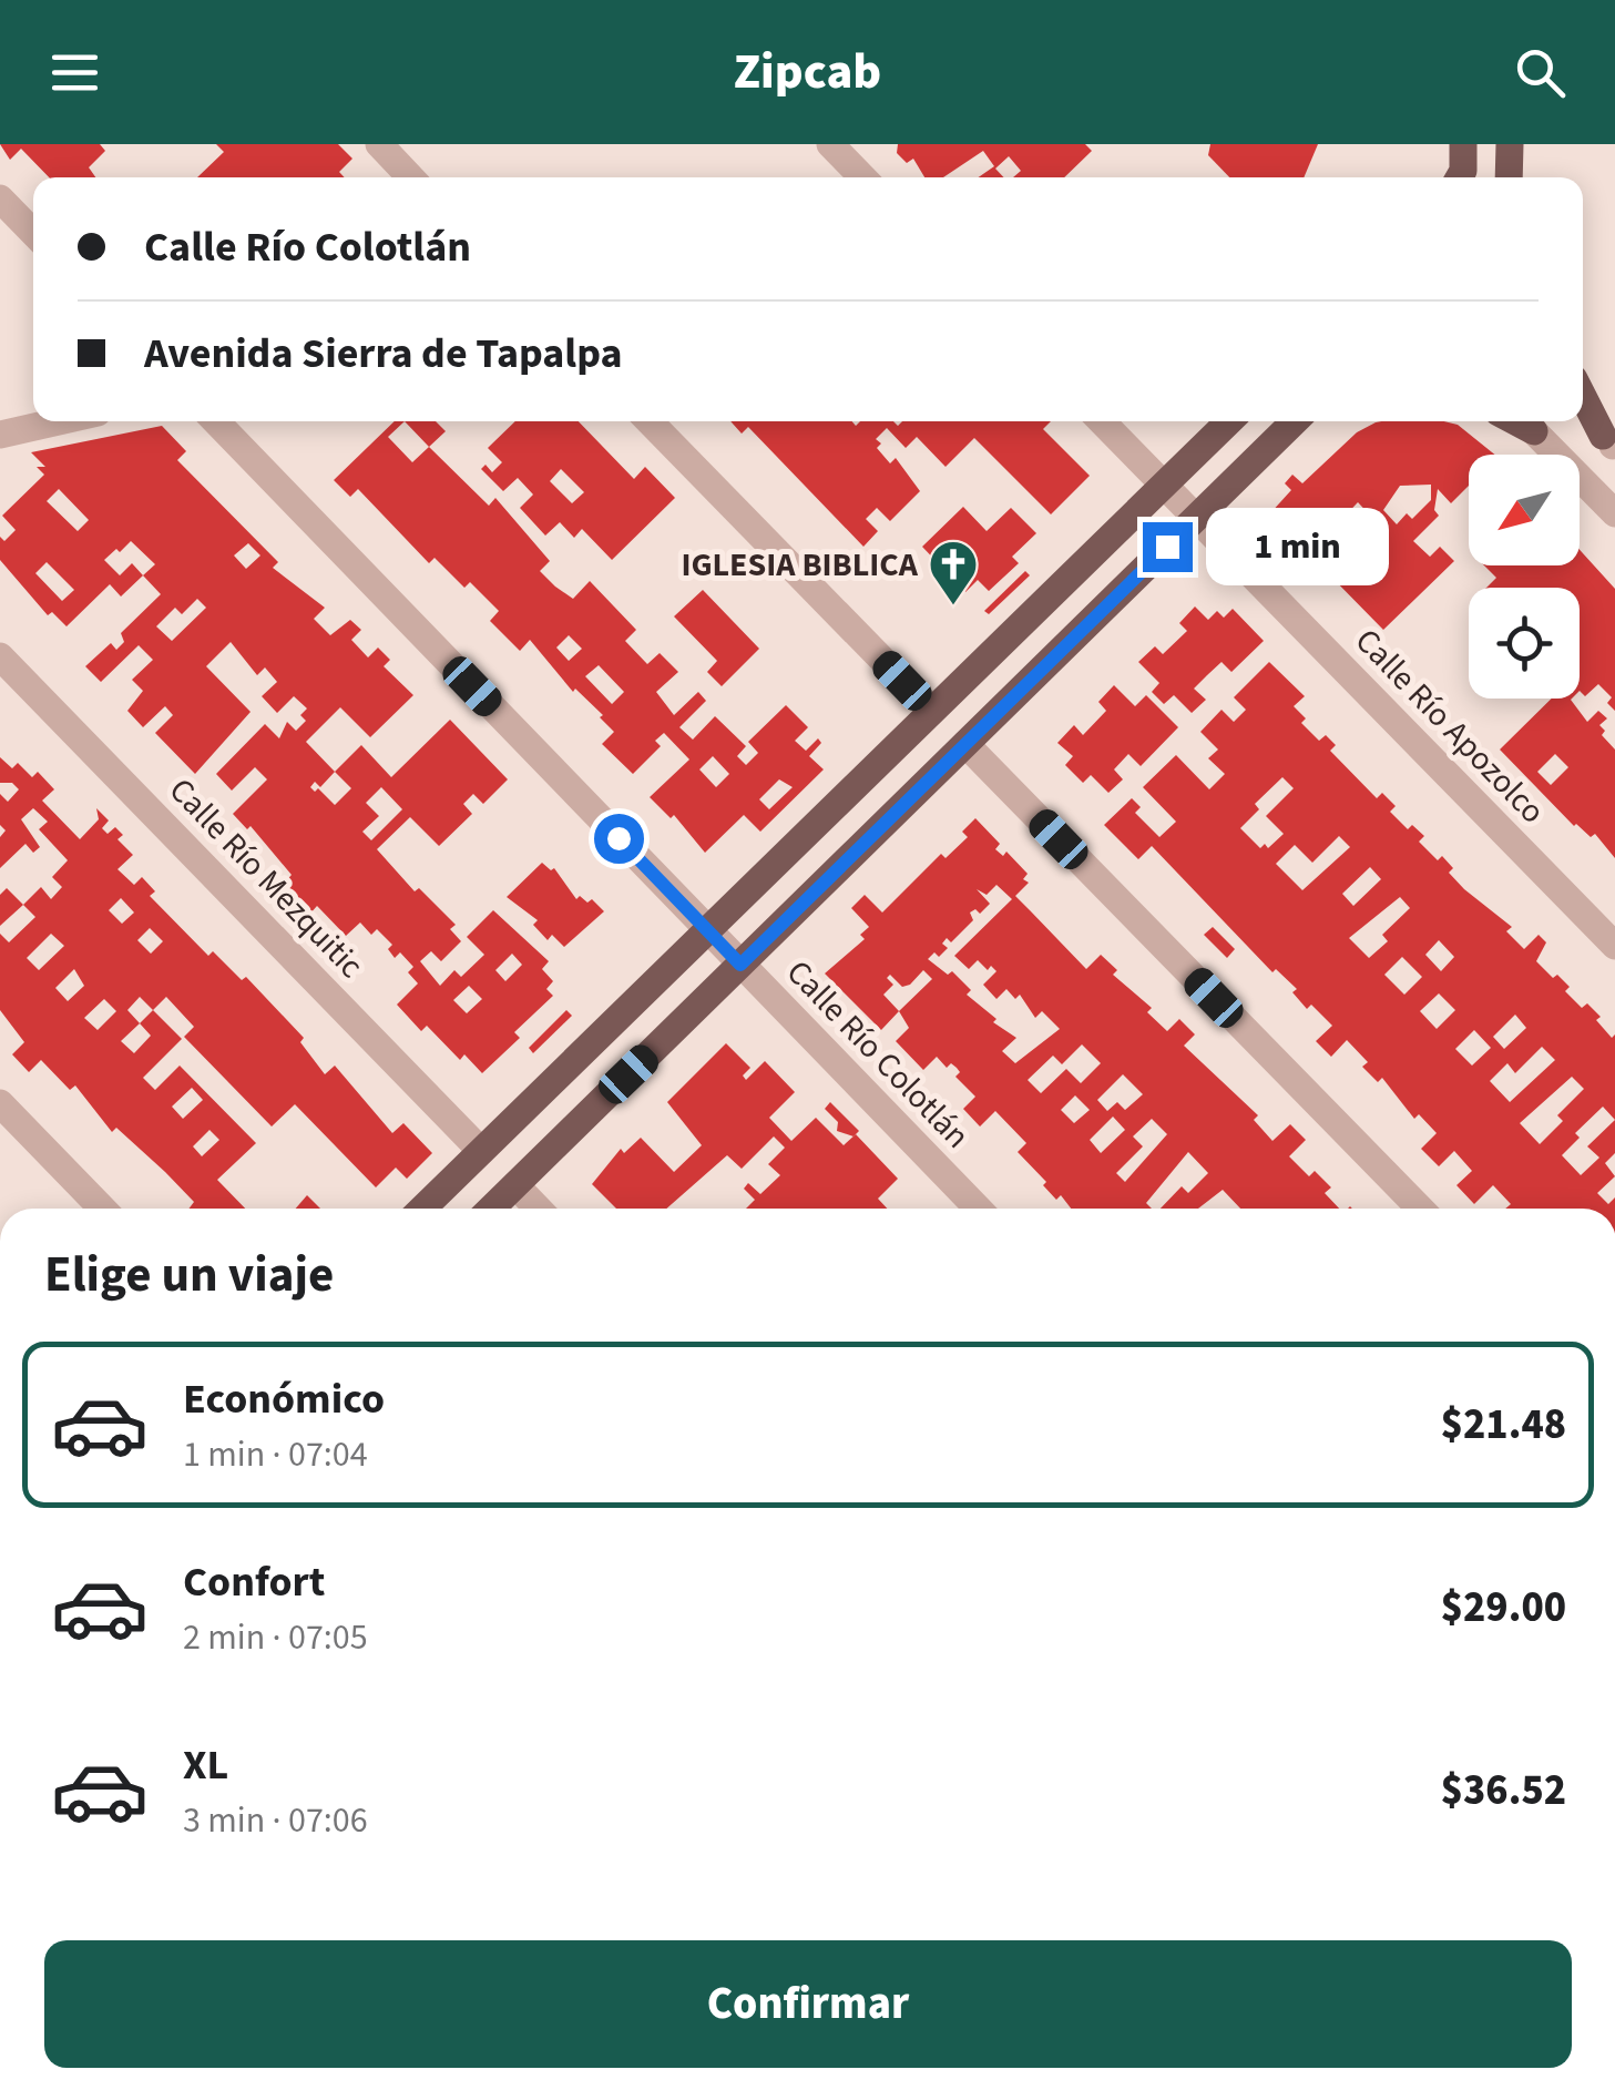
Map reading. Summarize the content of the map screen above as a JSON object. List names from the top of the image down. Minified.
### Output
{"streets":{"street":["Calle Río Apozolco","Calle Río Mezquitic","Calle Río Colotlán"]},"places":{"church":["IGLESIA BIBLICA"]},"north":"bottom left","page":{"header":"Zipcab","banner":["Calle Río Colotlán","Avenida Sierra de Tapalpa"],"bubble":"1 min","heading":"Elige un viaje","list":[{"name":"Económico","note":"1 min · 07:04","value":"$21.48"},{"name":"Confort","note":"2 min · 07:05","value":"$29.00"},{"name":"XL","note":"3 min · 07:06","value":"$36.52"}],"buttons":"Confirmar"}}
